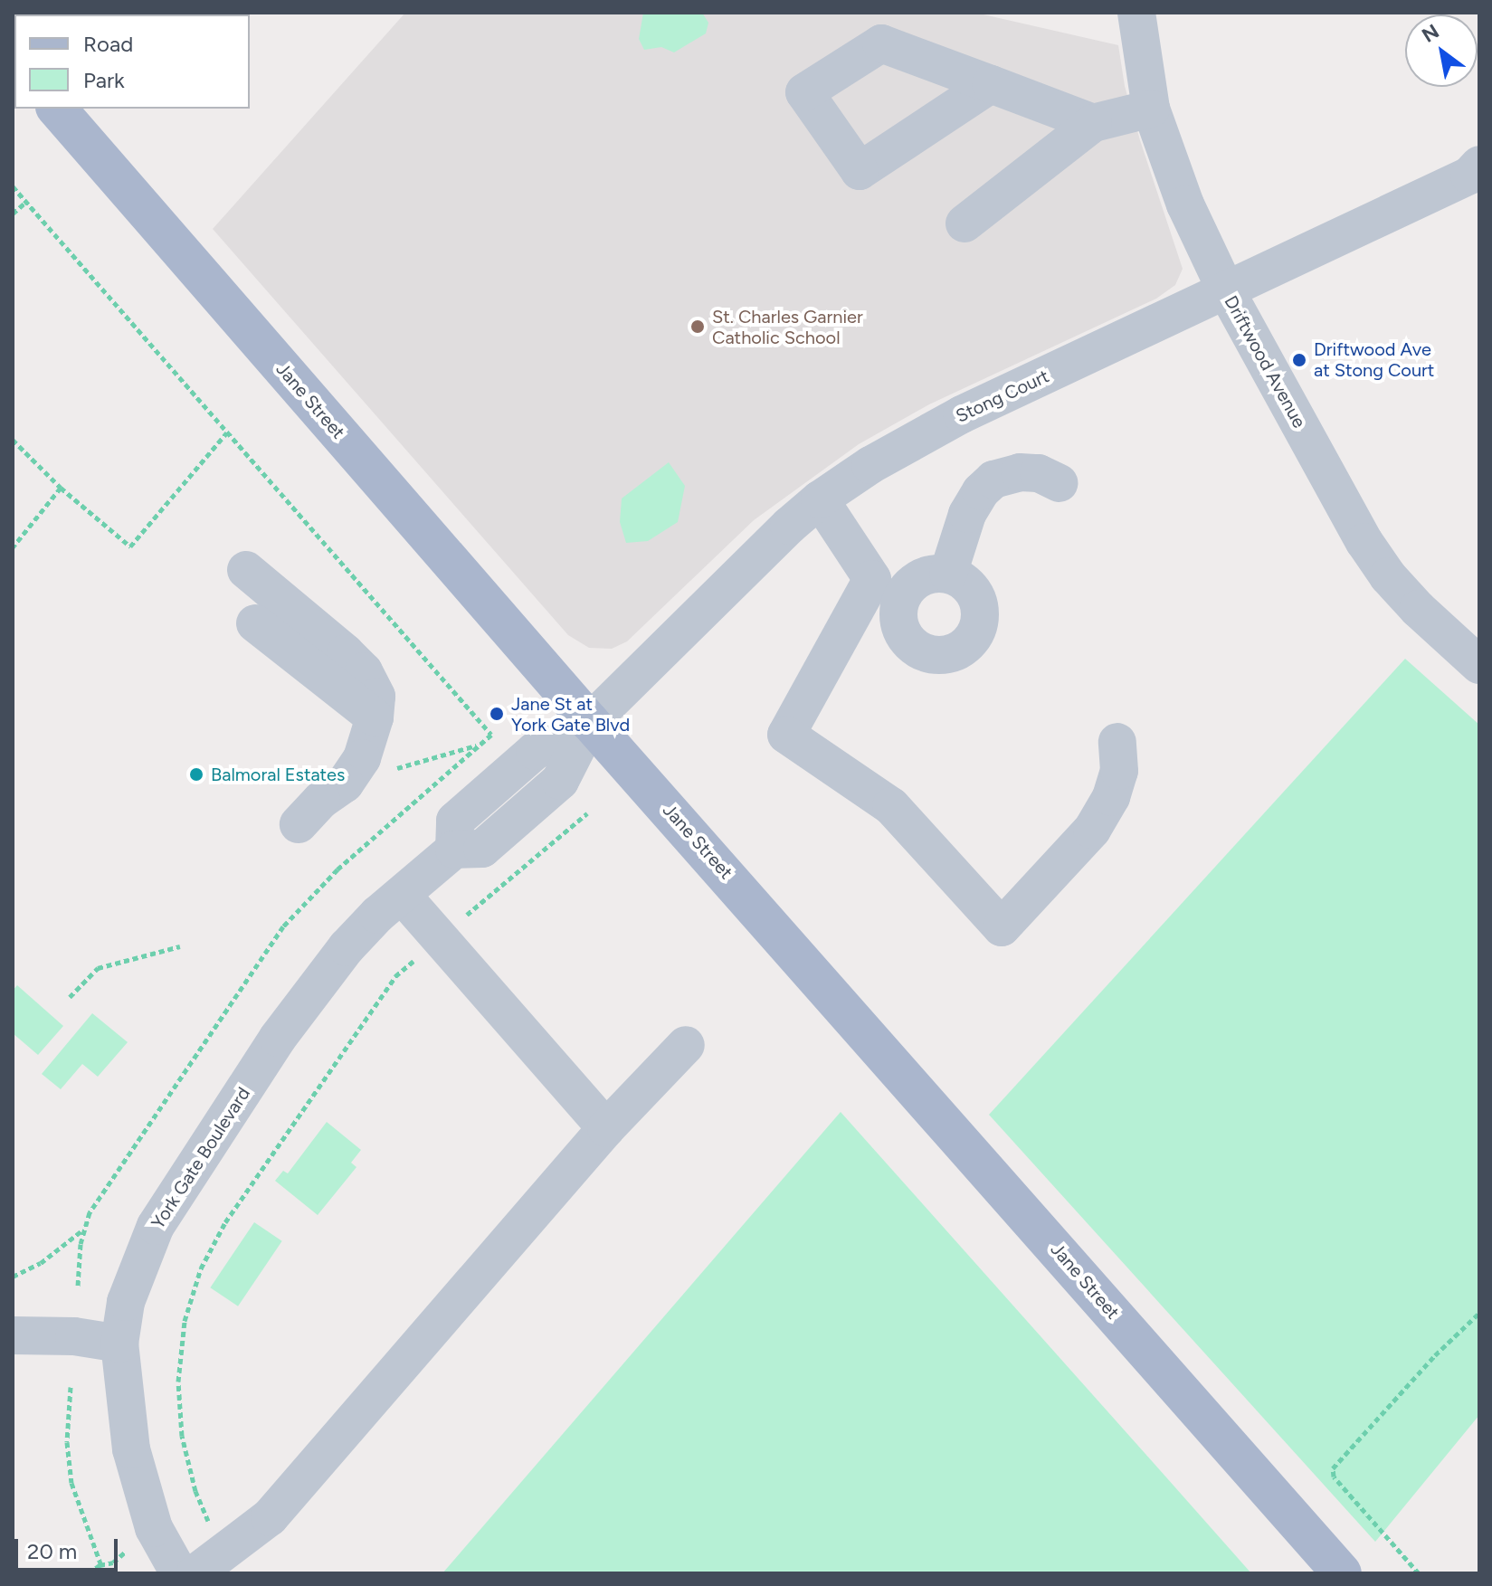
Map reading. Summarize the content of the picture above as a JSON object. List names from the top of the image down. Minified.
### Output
{"streets":{"main road":["Jane Street"],"street":["Driftwood Avenue","Stong Court","York Gate Boulevard"]},"crossings":[["Driftwood Avenue","Stong Court"],["Stong Court","Jane Street"],["Stong Court","York Gate Boulevard"],["Jane Street","York Gate Boulevard"]],"places":["St. Charles Garnier Catholic School","Driftwood Ave at Stong Court","Jane St at York Gate Blvd","Balmoral Estates"],"legend":["Road","Park"],"scale_bar":"20 m","north":"top left"}
